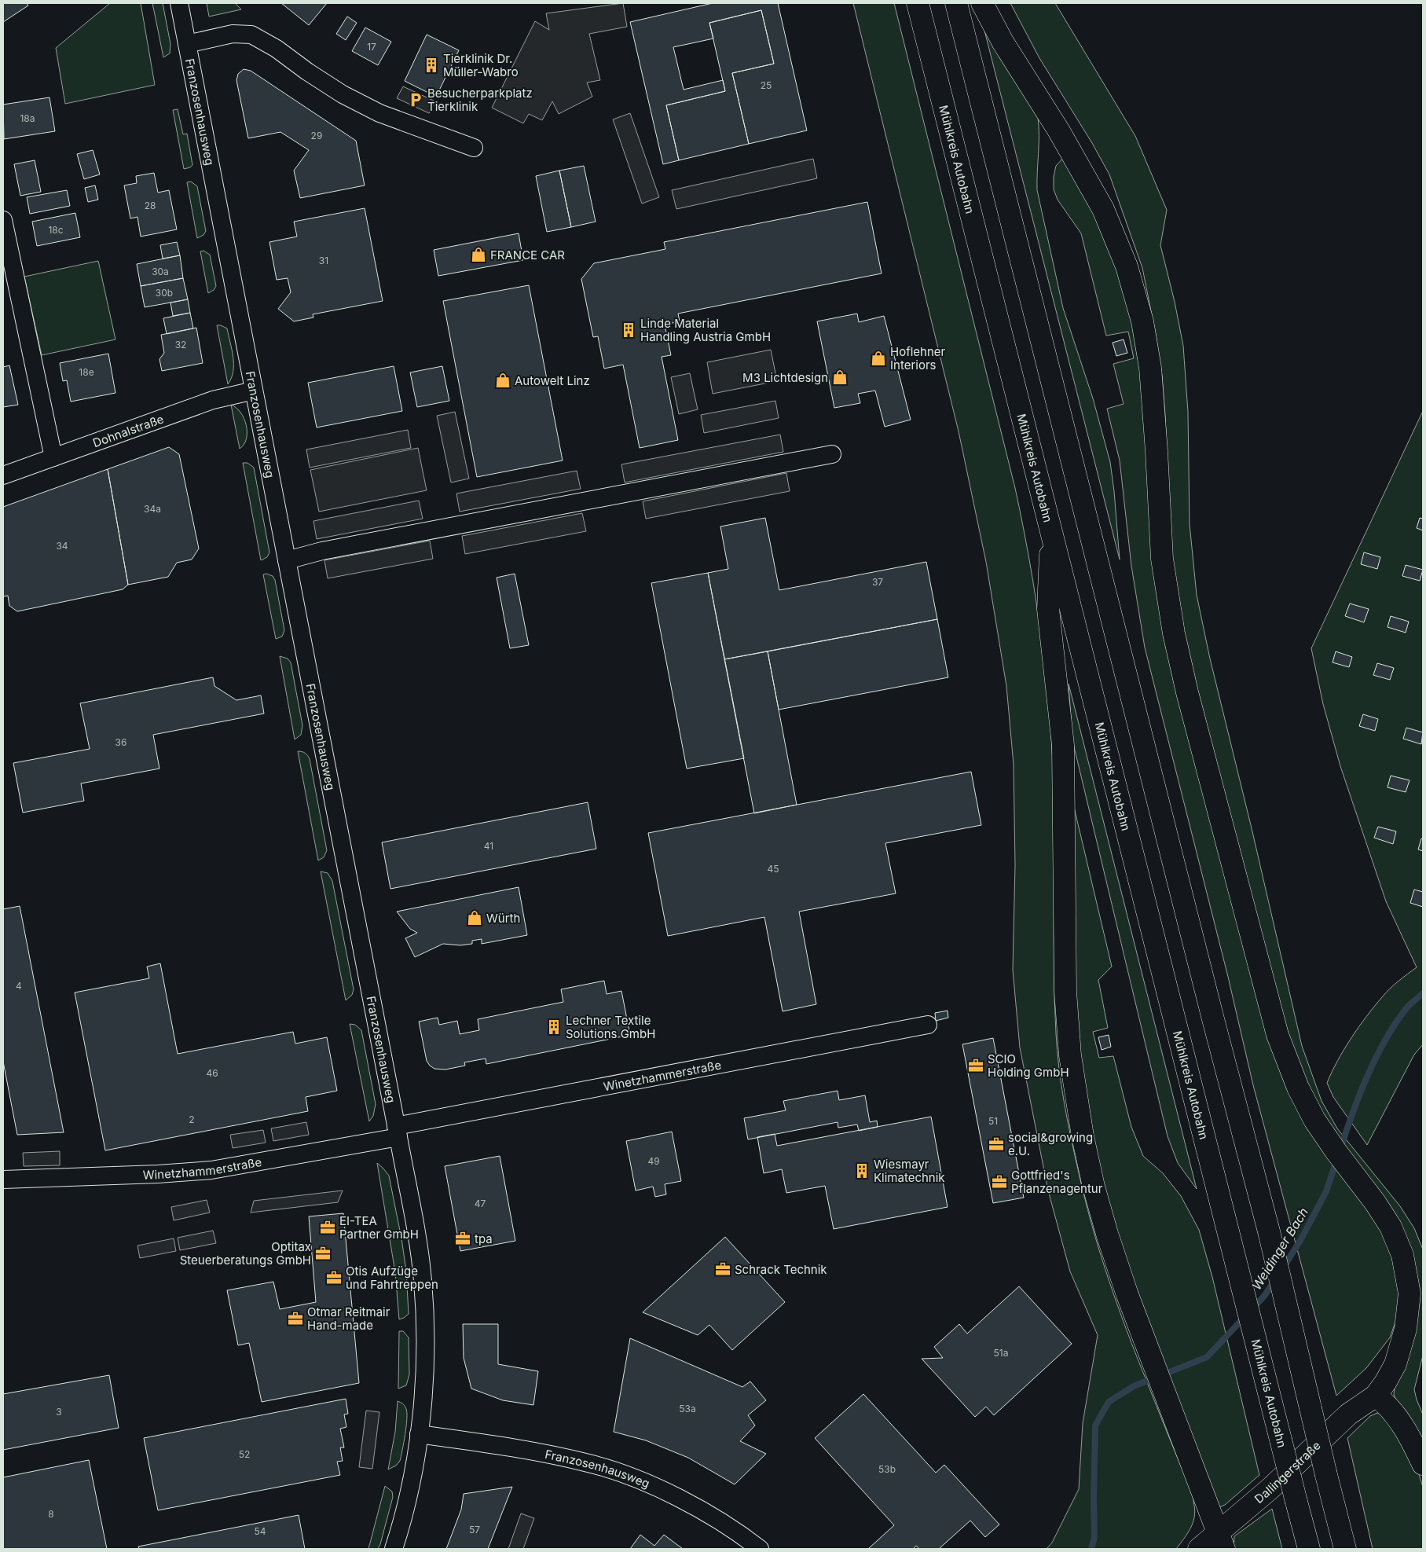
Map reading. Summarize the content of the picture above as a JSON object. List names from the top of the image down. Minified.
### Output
{"streets":{"main road":["Mühlkreis Autobahn","Dallingerstraße"],"street":["Franzosenhausweg","Dohnalstraße","Winetzhammerstraße"]},"crossings":[["Franzosenhausweg","Dohnalstraße"],["Franzosenhausweg","Winetzhammerstraße"]],"water":["Weidinger Bach"],"places":{"building":["Tierklinik Dr. Müller-Wabro","Linde Material Handling Austria GmbH","Lechner Textile Solutions GmbH","Wiesmayr Klimatechnik"],"parking":["Besucherparkplatz Tierklinik"],"shop":["FRANCE CAR","Hoflehner Interiors","M3 Lichtdesign","Autowelt Linz","Würth"],"office":["SCIO Holding GmbH","social&growing e.U.","Gottfried's Pflanzenagentur","EI-TEA Partner GmbH","tpa","Optitax Steuerberatungs GmbH","Schrack Technik","Otis Aufzüge und Fahrtreppen","Otmar Reitmair Hand-made"]},"house_numbers":["17","25","18a","29","28","18c","31","30a","30b","32","18e","34a","34","37","36","41","45","4","46","2","51","49","47","51a","53a","3","52","53b","8","57","54"]}
